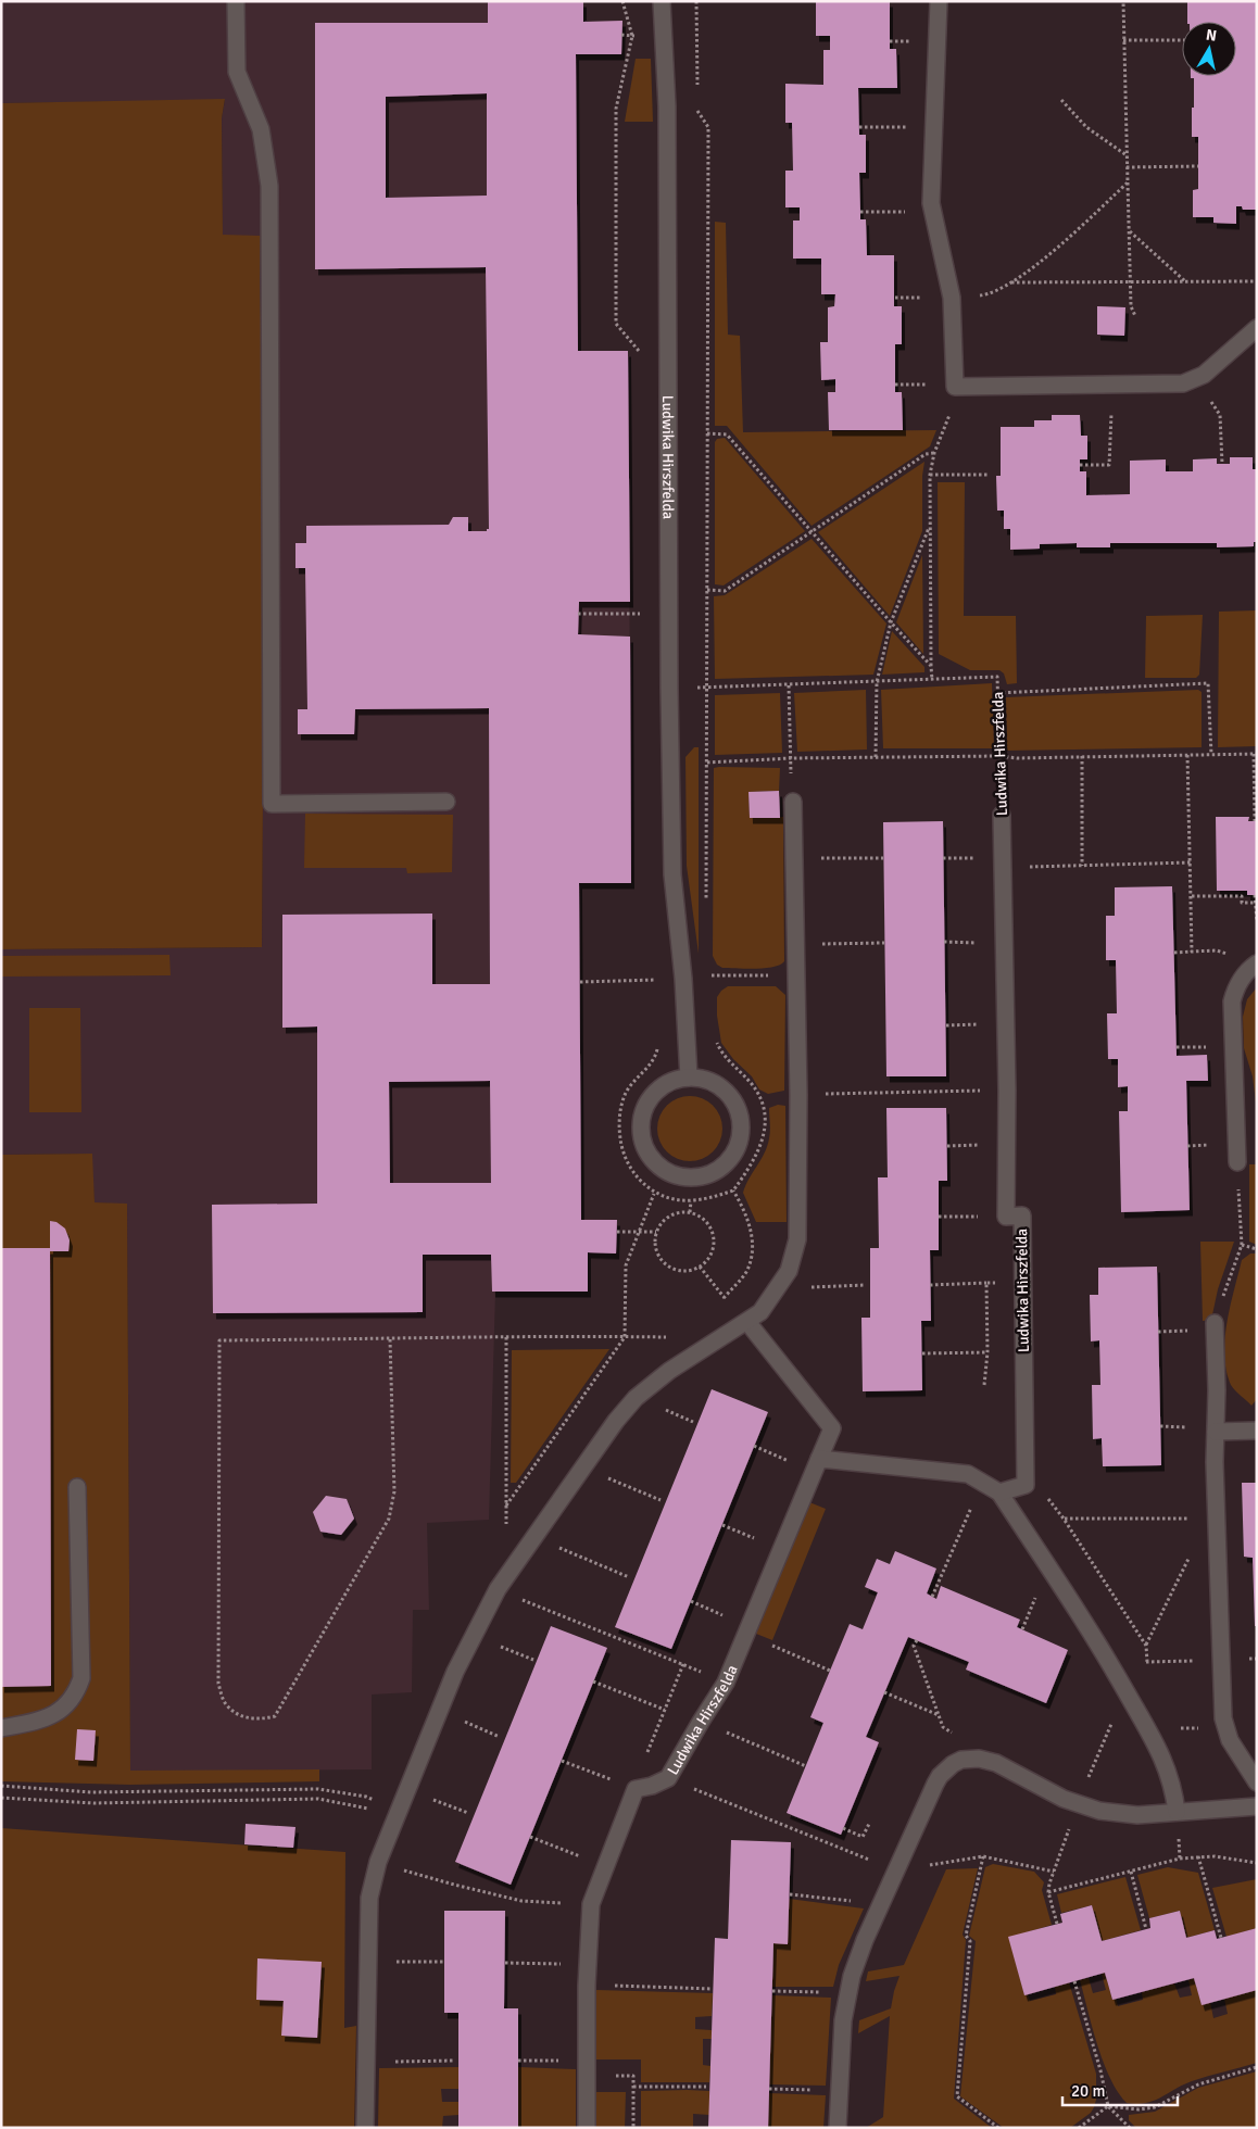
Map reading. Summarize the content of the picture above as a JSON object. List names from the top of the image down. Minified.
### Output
{"streets":{"street":["Ludwika Hirszfelda"]},"scale_bar":"20 m","north":"top"}
